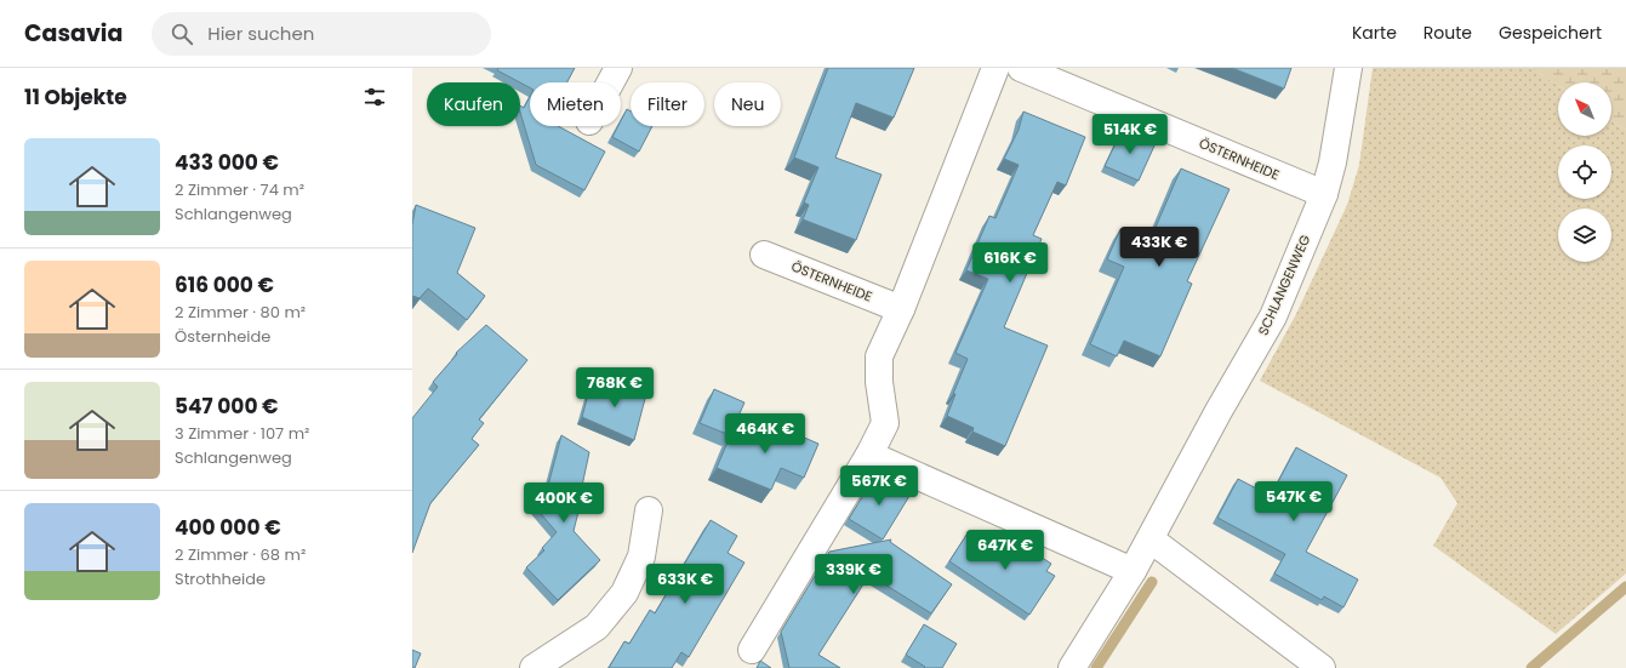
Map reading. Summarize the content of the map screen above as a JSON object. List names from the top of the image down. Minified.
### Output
{"streets":{"street":["ÖSTERNHEIDE","SCHLANGENWEG"]},"crossings":[["ÖSTERNHEIDE","SCHLANGENWEG"]],"north":"top left","page":{"header":"Casavia","search":"Hier suchen","nav":["Karte","Route","Gespeichert"],"heading":"11 Objekte","chip":["Kaufen","Mieten","Filter","Neu"],"price":["514K €","433K €","616K €","768K €","464K €","567K €","547K €","400K €","647K €","339K €","633K €"],"list":[{"name":"433 000 €","note":"2 Zimmer · 74 m² · Schlangenweg"},{"name":"616 000 €","note":"2 Zimmer · 80 m² · Östernheide"},{"name":"547 000 €","note":"3 Zimmer · 107 m² · Schlangenweg"},{"name":"400 000 €","note":"2 Zimmer · 68 m² · Strothheide"}]}}
